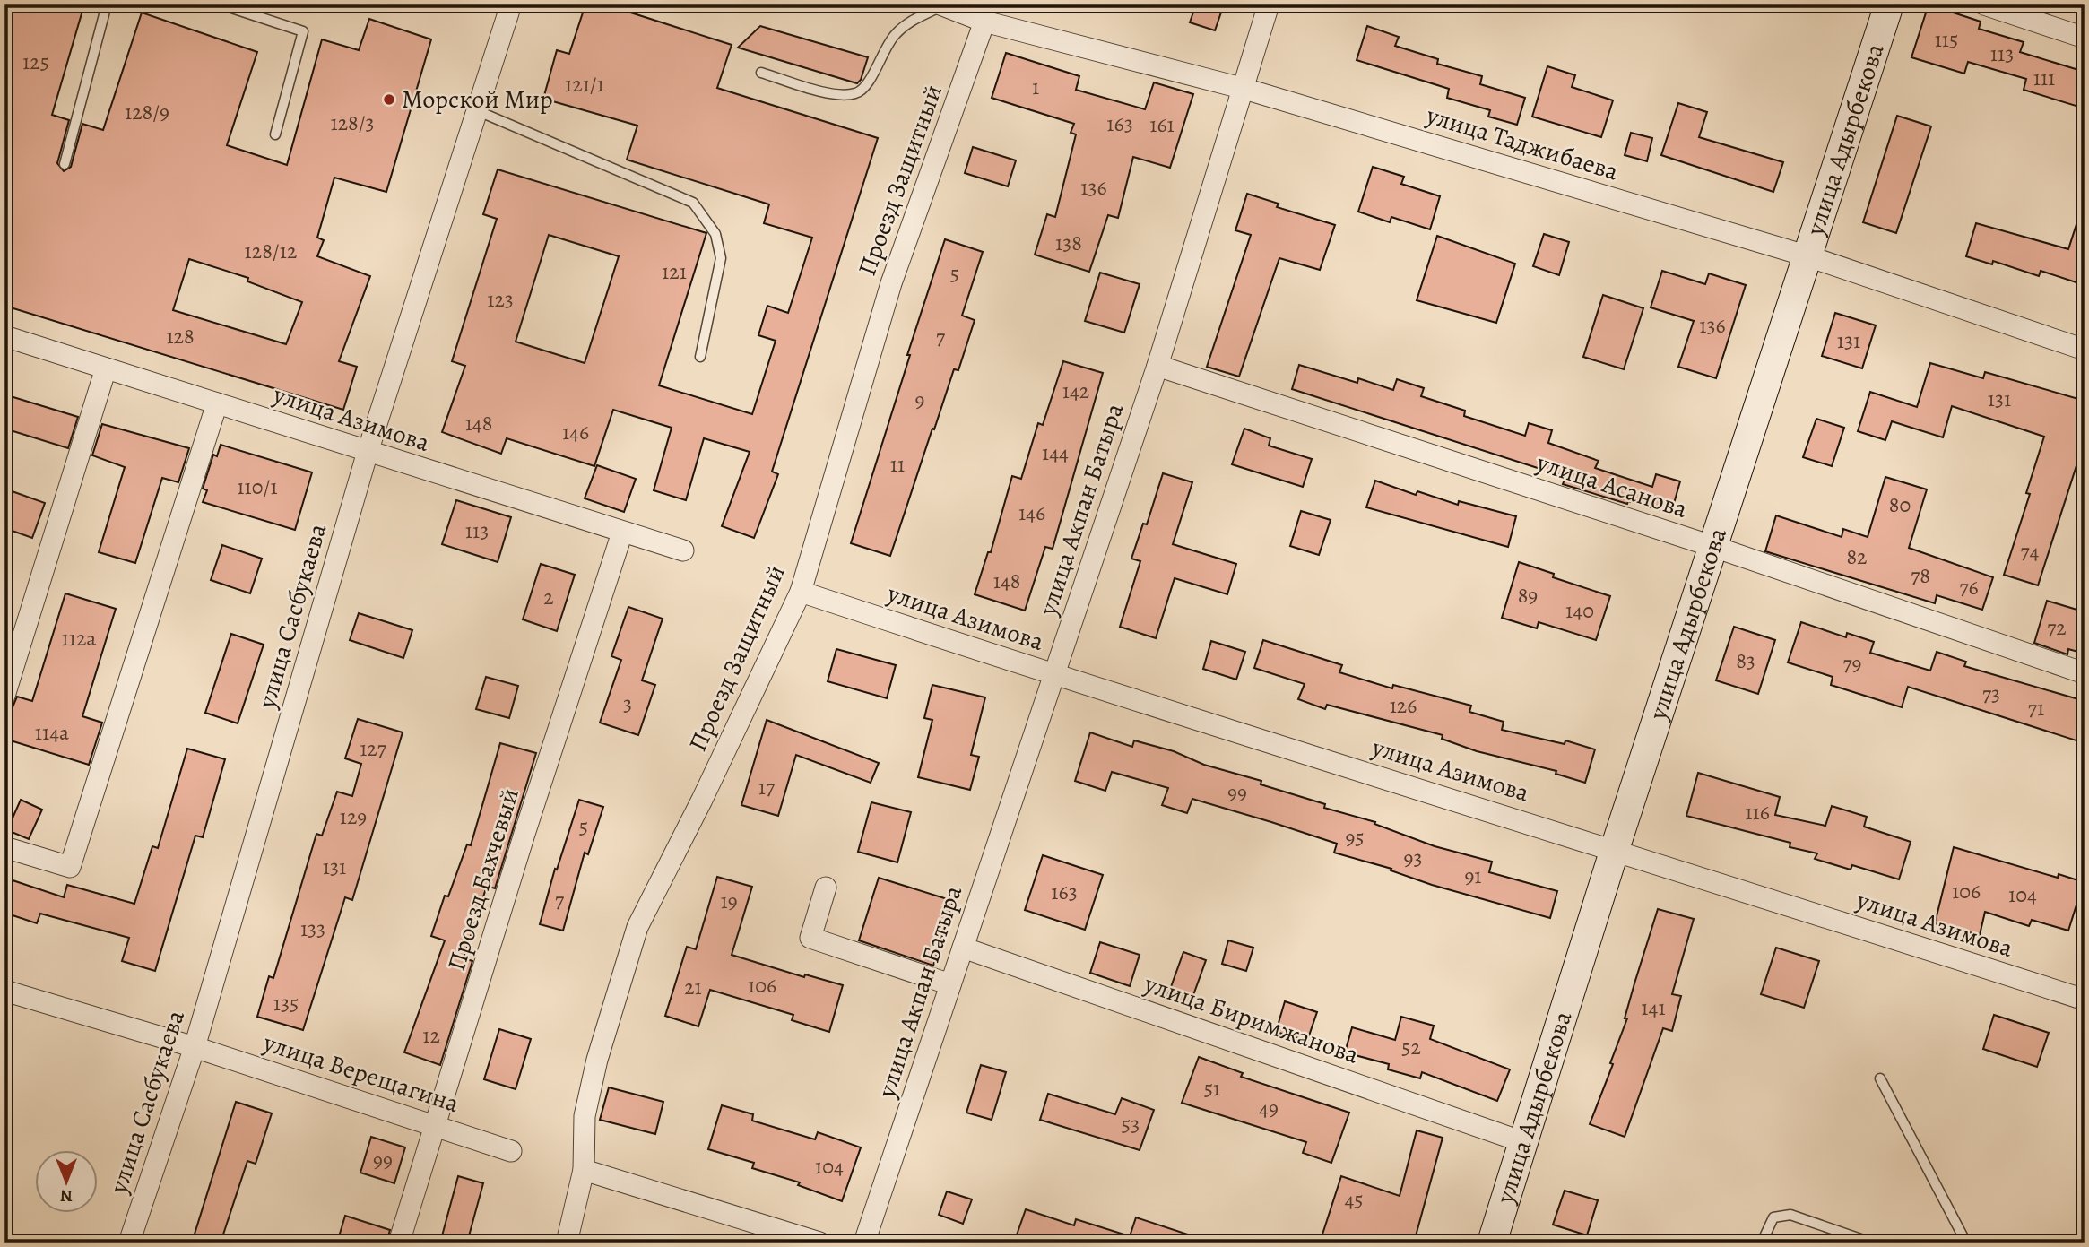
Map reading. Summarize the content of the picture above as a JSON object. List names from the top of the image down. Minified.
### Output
{"streets":{"main road":["улица Адырбекова"],"street":["улица Таджибаева","Проезд Защитный","улица Азимова","улица Асанова","улица Акпан Батыра","улица Сасбукаева","Проезд Бахчевый","улица Биримжанова","улица Верещагина"]},"crossings":[["улица Адырбекова","улица Таджибаева"],["улица Адырбекова","улица Азимова"],["улица Адырбекова","улица Асанова"],["улица Адырбекова","улица Биримжанова"],["улица Таджибаева","Проезд Защитный"],["улица Таджибаева","улица Акпан Батыра"],["Проезд Защитный","улица Азимова"],["улица Азимова","улица Акпан Батыра"],["улица Азимова","улица Сасбукаева"],["улица Азимова","Проезд Бахчевый"],["улица Асанова","улица Акпан Батыра"],["улица Акпан Батыра","улица Биримжанова"],["улица Сасбукаева","улица Верещагина"],["Проезд Бахчевый","улица Верещагина"]],"places":["Морской Мир"],"house_numbers":["115","113","125","111","121/1","1","128/9","128/3","163","161","136","138","128/12","121","5","123","136","128","7","131","142","131","9","148","146","144","11","110/1","80","146","113","74","82","78","148","76","89","2","140","72","112а","83","79","73","3","126","71","114а","127","17","99","116","129","5","95","93","131","91","106","163","104","7","19","133","106","21","135","141","12","52","51","49","53","99","104","45"],"north":"bottom"}
